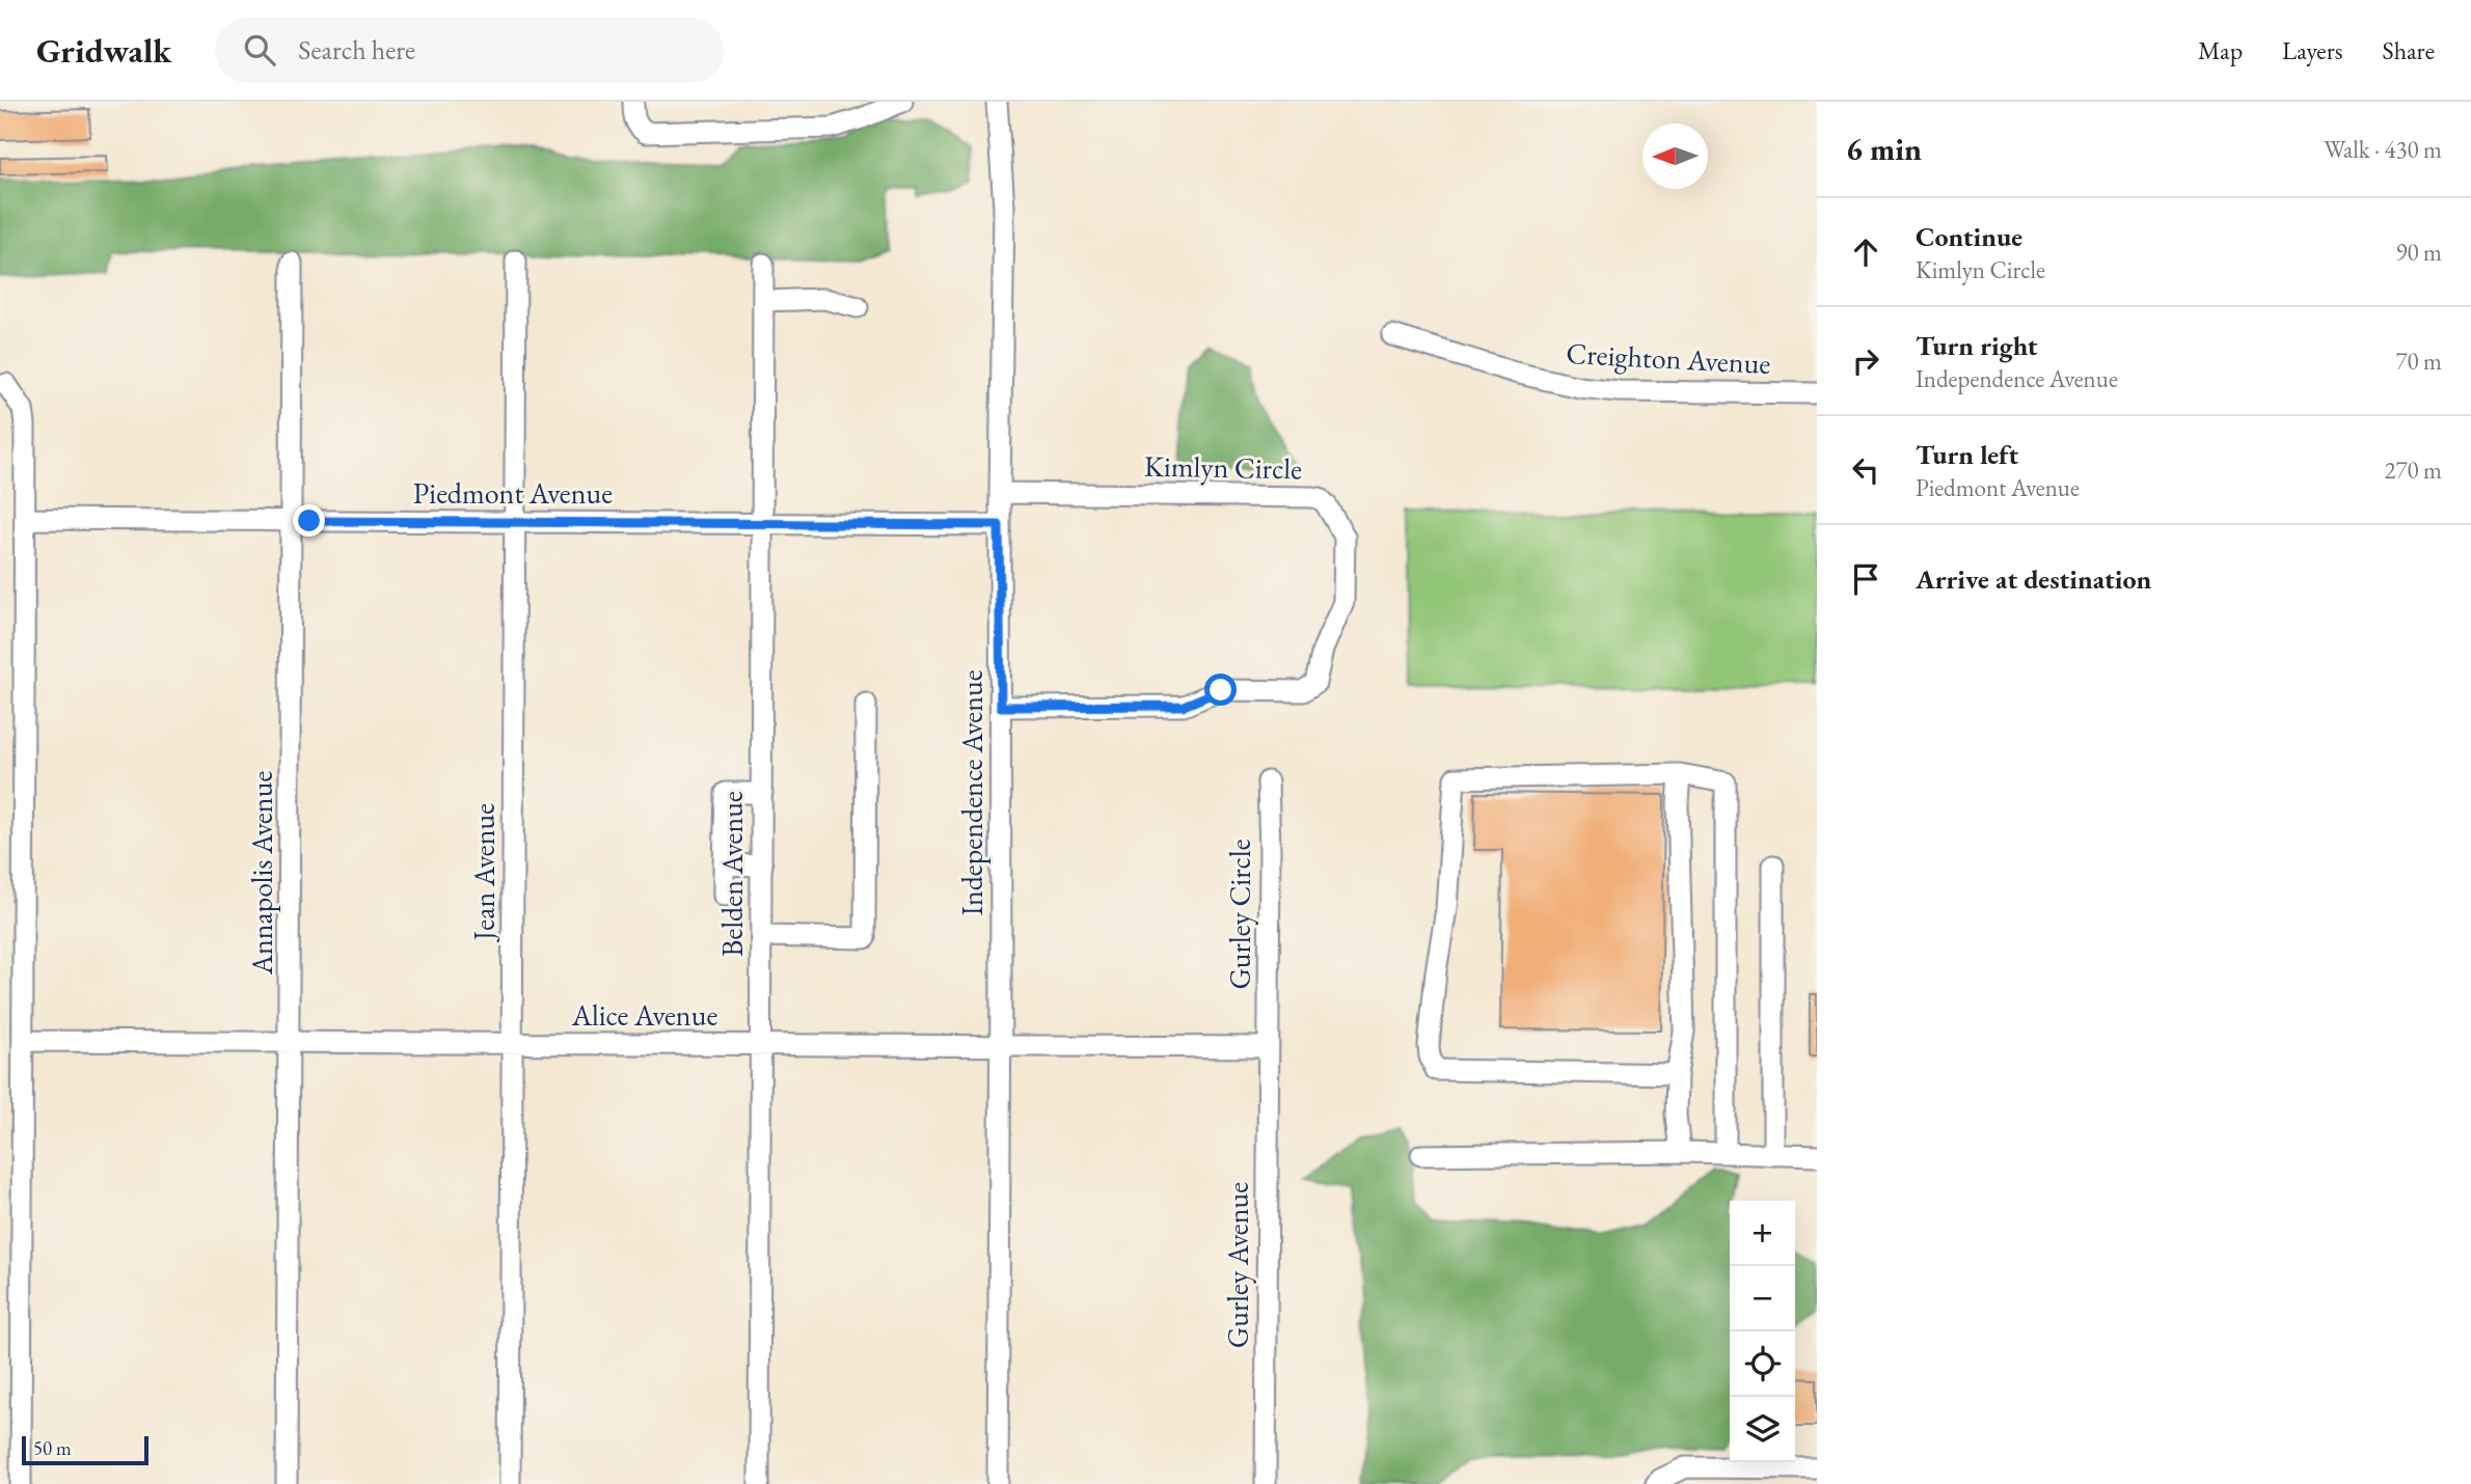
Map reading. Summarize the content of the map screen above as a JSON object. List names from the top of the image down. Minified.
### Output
{"streets":{"street":["Creighton Avenue","Kimlyn Circle","Piedmont Avenue","Independence Avenue","Jean Avenue","Annapolis Avenue","Belden Avenue","Gurley Circle","Alice Avenue","Gurley Avenue"]},"crossings":[["Kimlyn Circle","Independence Avenue"],["Piedmont Avenue","Independence Avenue"],["Piedmont Avenue","Jean Avenue"],["Piedmont Avenue","Annapolis Avenue"],["Piedmont Avenue","Belden Avenue"],["Independence Avenue","Alice Avenue"],["Jean Avenue","Alice Avenue"],["Annapolis Avenue","Alice Avenue"],["Belden Avenue","Alice Avenue"],["Gurley Circle","Alice Avenue"],["Gurley Circle","Gurley Avenue"],["Alice Avenue","Gurley Avenue"]],"scale_bar":"50 m","north":"left","page":{"header":"Gridwalk","search":"Search here","nav":["Map","Layers","Share"],"heading":["6 min","Walk · 430 m"],"list":[["Continue","Kimlyn Circle","90 m"],["Turn right","Independence Avenue","70 m"],["Turn left","Piedmont Avenue","270 m"],"Arrive at destination"],"map_buttons":["+","−"],"scale":"50 m"}}
